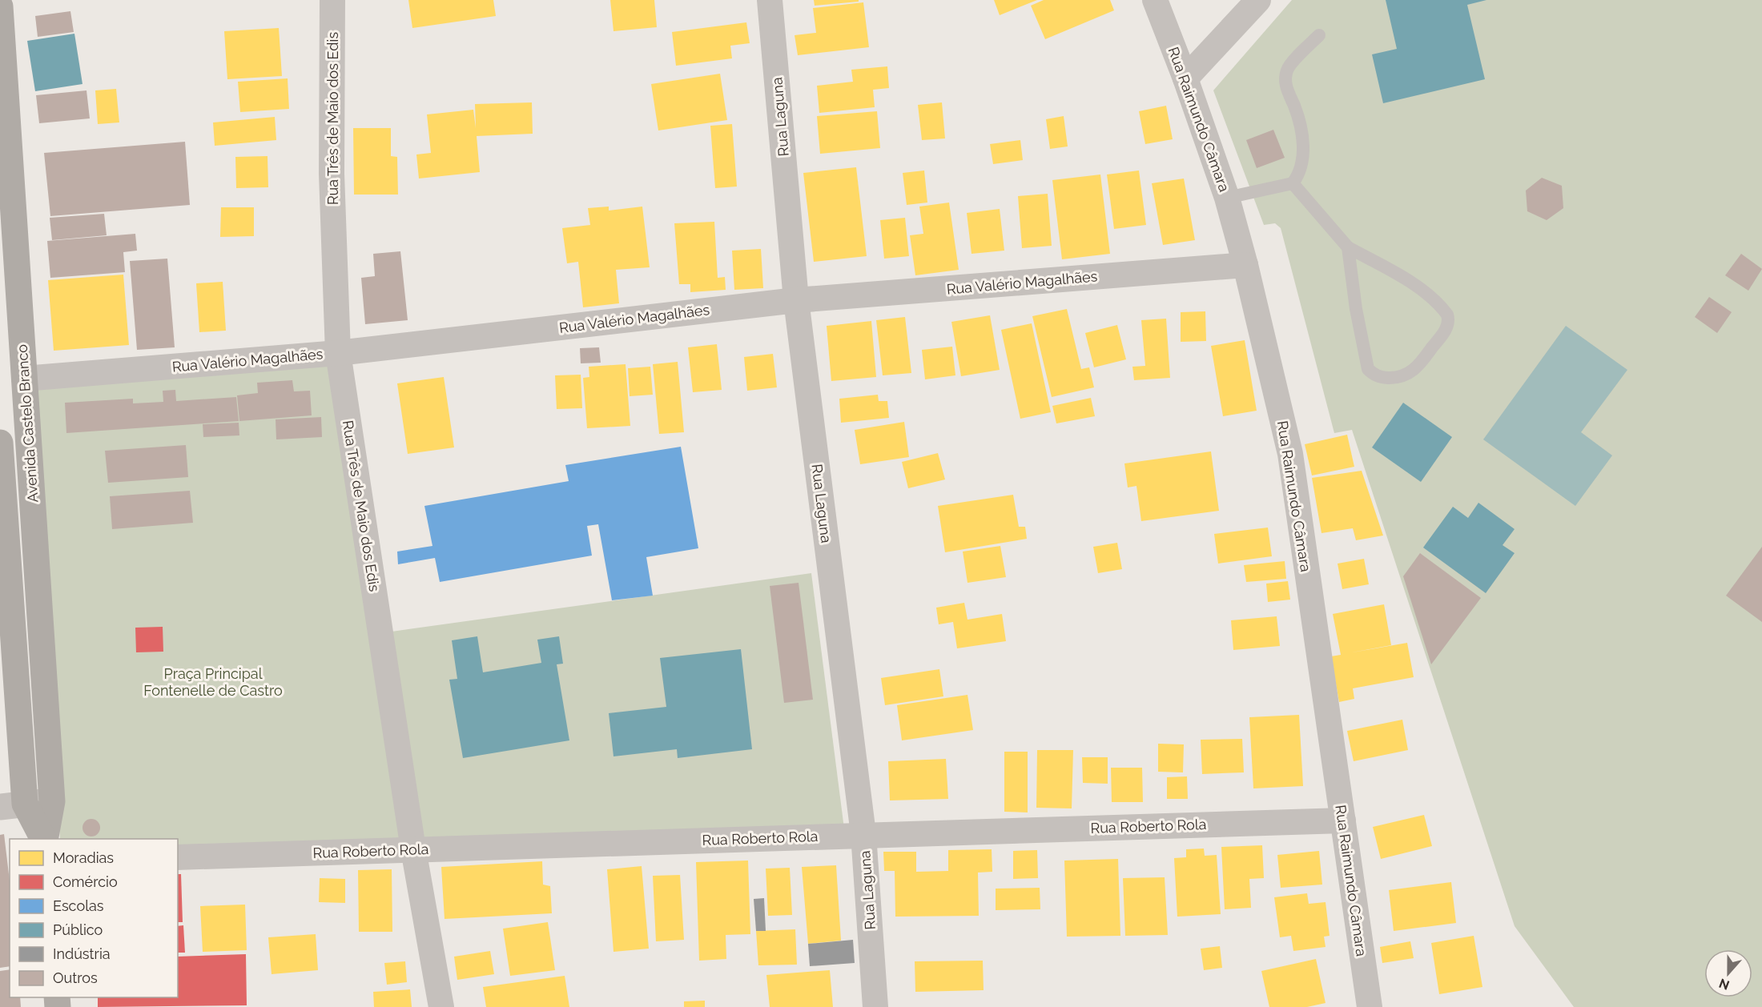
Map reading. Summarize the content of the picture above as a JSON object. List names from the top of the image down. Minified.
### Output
{"streets":{"highway":["Avenida Castelo Branco"],"street":["Rua Laguna","Rua Três de Maio dos Edis","Rua Raimundo Câmara","Rua Valério Magalhães","Rua Roberto Rola"]},"crossings":[["Rua Laguna","Rua Valério Magalhães"],["Rua Laguna","Rua Roberto Rola"],["Rua Três de Maio dos Edis","Rua Valério Magalhães"],["Rua Três de Maio dos Edis","Rua Roberto Rola"],["Rua Raimundo Câmara","Rua Valério Magalhães"],["Rua Raimundo Câmara","Rua Roberto Rola"],["Rua Valério Magalhães","Avenida Castelo Branco"]],"parks":["Praça Principal Fontenelle de Castro"],"legend":["Moradias","Comércio","Escolas","Público","Indústria","Outros"],"north":"bottom"}
